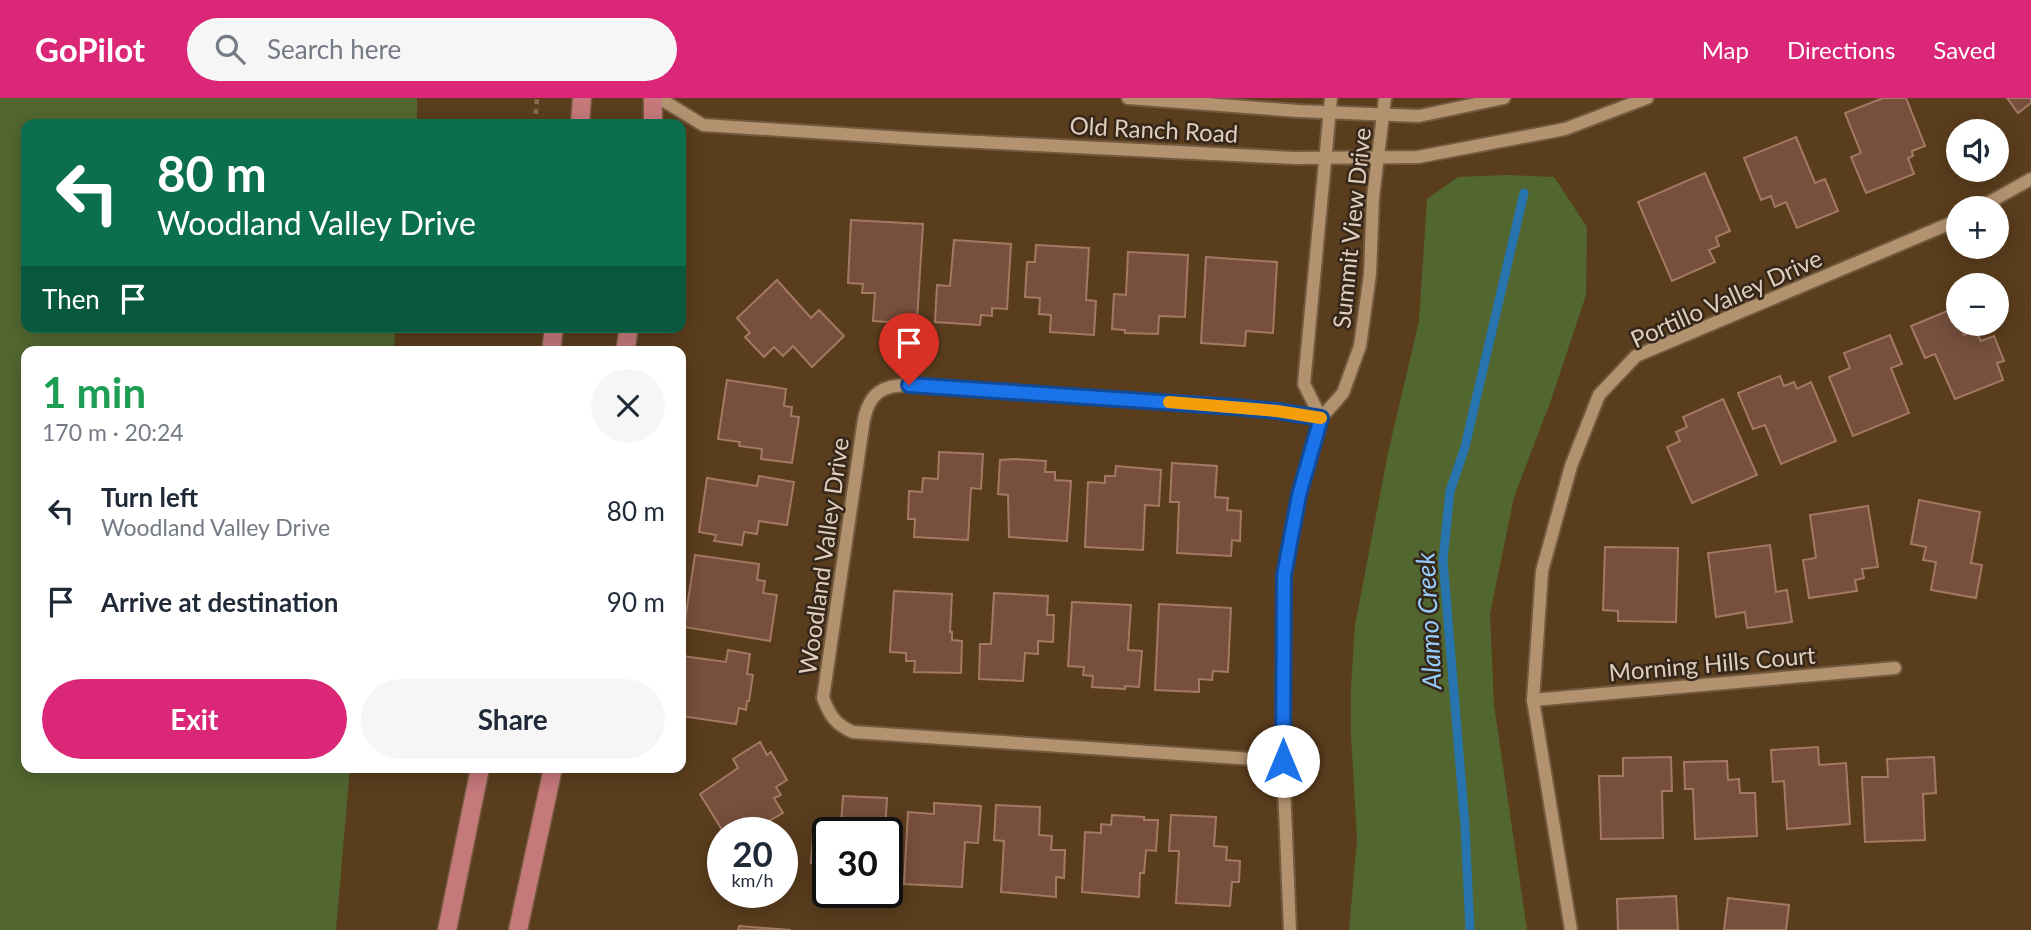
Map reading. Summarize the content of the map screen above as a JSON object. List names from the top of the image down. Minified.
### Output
{"streets":{"street":["Old Ranch Road","Summit View Drive","Portillo Valley Drive","Woodland Valley Drive","Morning Hills Court"]},"crossings":[["Old Ranch Road","Summit View Drive"],["Summit View Drive","Woodland Valley Drive"],["Portillo Valley Drive","Morning Hills Court"]],"water":["Alamo Creek"],"page":{"header":"GoPilot","search":"Search here","nav":["Map","Directions","Saved"],"map_buttons":["+","−"],"turn":["80 m","Woodland Valley Drive"],"then":"Then","heading":["1 min","170 m · 20:24"],"list":[{"name":"Turn left","note":"Woodland Valley Drive","value":"80 m"},{"name":"Arrive at destination","value":"90 m"}],"buttons":["Exit","Share"],"speed":"20 km/h","limit":"30"}}
